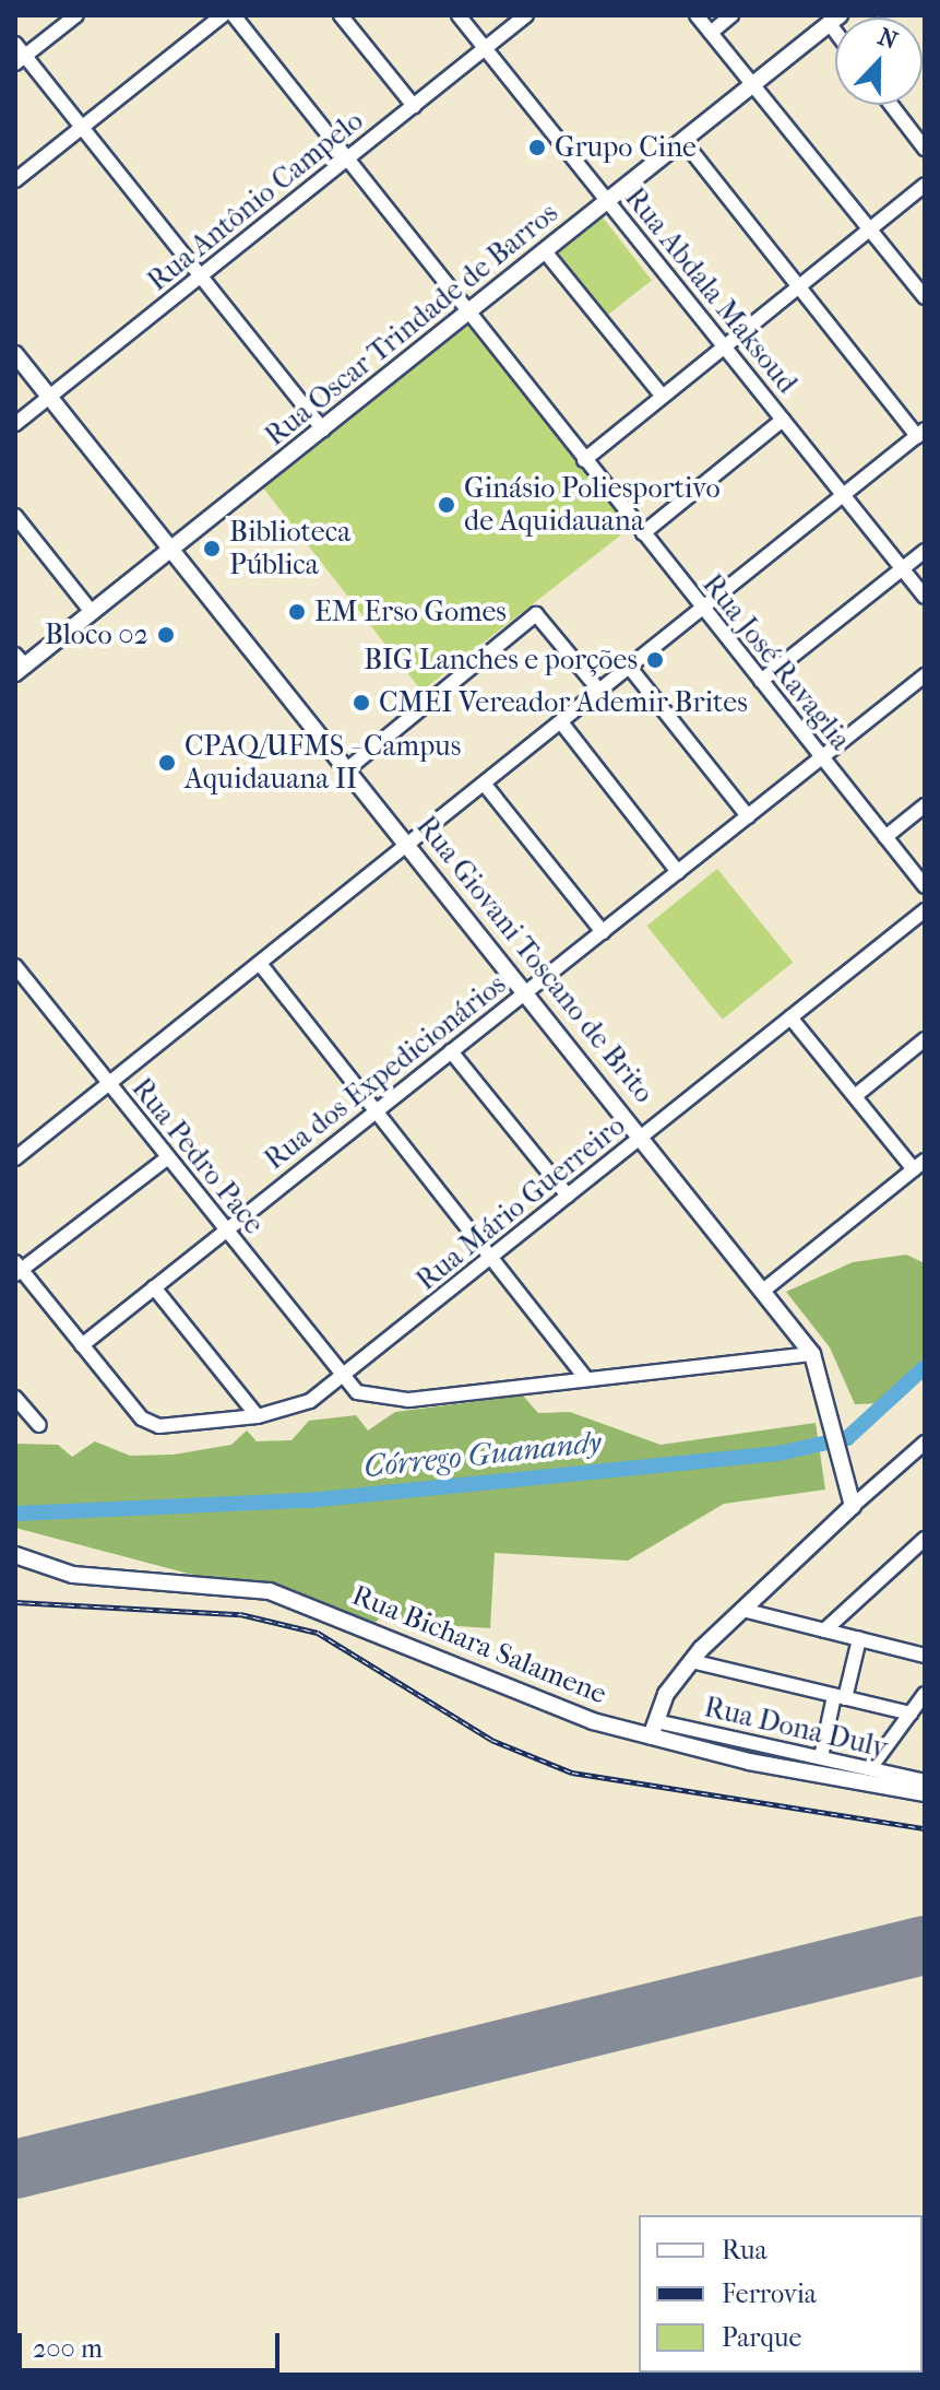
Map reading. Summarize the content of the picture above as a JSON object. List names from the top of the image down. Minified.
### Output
{"streets":{"main road":["Rua Oscar Trindade de Barros","Rua Giovani Toscano de Brito","Rua Bichara Salamene"],"street":["Rua Antônio Campelo","Rua Abdala Maksoud","Rua José Ravaglia","Rua dos Expedicionários","Rua Pedro Pace","Rua Mário Guerreiro","Rua Dona Duly"]},"crossings":[["Rua Antônio Campelo","Rua Abdala Maksoud"],["Rua Antônio Campelo","Rua José Ravaglia"],["Rua Antônio Campelo","Rua Giovani Toscano de Brito"],["Rua Abdala Maksoud","Rua Oscar Trindade de Barros"],["Rua Oscar Trindade de Barros","Rua José Ravaglia"],["Rua Oscar Trindade de Barros","Rua Giovani Toscano de Brito"],["Rua José Ravaglia","Rua dos Expedicionários"],["Rua Giovani Toscano de Brito","Rua dos Expedicionários"],["Rua Giovani Toscano de Brito","Rua Pedro Pace"],["Rua Giovani Toscano de Brito","Rua Mário Guerreiro"],["Rua dos Expedicionários","Rua Pedro Pace"],["Rua Pedro Pace","Rua Mário Guerreiro"],["Rua Bichara Salamene","Rua Dona Duly"]],"water":["Córrego Guanandy"],"places":["Grupo Cine","Ginásio Poliesportivo de Aquidauana","Biblioteca Pública","EM Erso Gomes","Bloco 02","BIG Lanches e porções","CMEI Vereador Ademir Brites","CPAQ/UFMS - Campus Aquidauana II"],"legend":["Rua","Ferrovia","Parque"],"scale_bar":"200 m","north":"top"}
